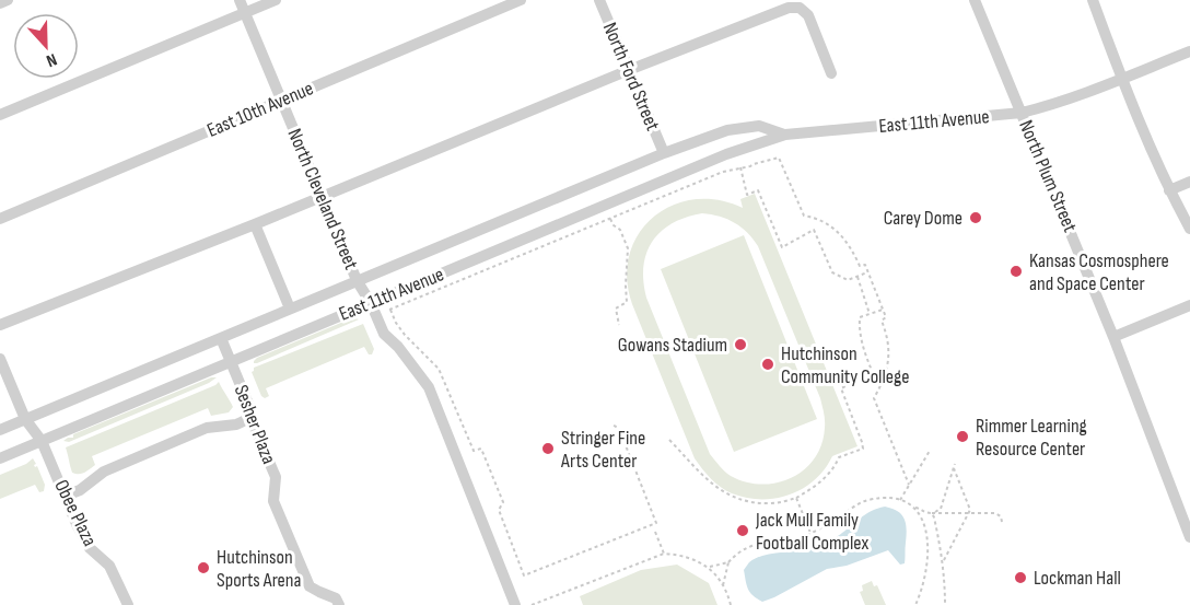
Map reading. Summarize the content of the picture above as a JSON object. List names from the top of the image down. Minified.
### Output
{"streets":{"street":["North Ford Street","East 10th Avenue","East 11th Avenue","North Plum Street","North Cleveland Street","Sesher Plaza","Obee Plaza"]},"crossings":[["North Ford Street","East 11th Avenue"],["East 10th Avenue","North Cleveland Street"],["East 11th Avenue","North Plum Street"],["East 11th Avenue","North Cleveland Street"],["East 11th Avenue","Sesher Plaza"],["East 11th Avenue","Obee Plaza"]],"places":["Carey Dome","Kansas Cosmosphere and Space Center","Gowans Stadium","Hutchinson Community College","Rimmer Learning Resource Center","Stringer Fine Arts Center","Jack Mull Family Football Complex","Hutchinson Sports Arena","Lockman Hall"],"north":"bottom"}
